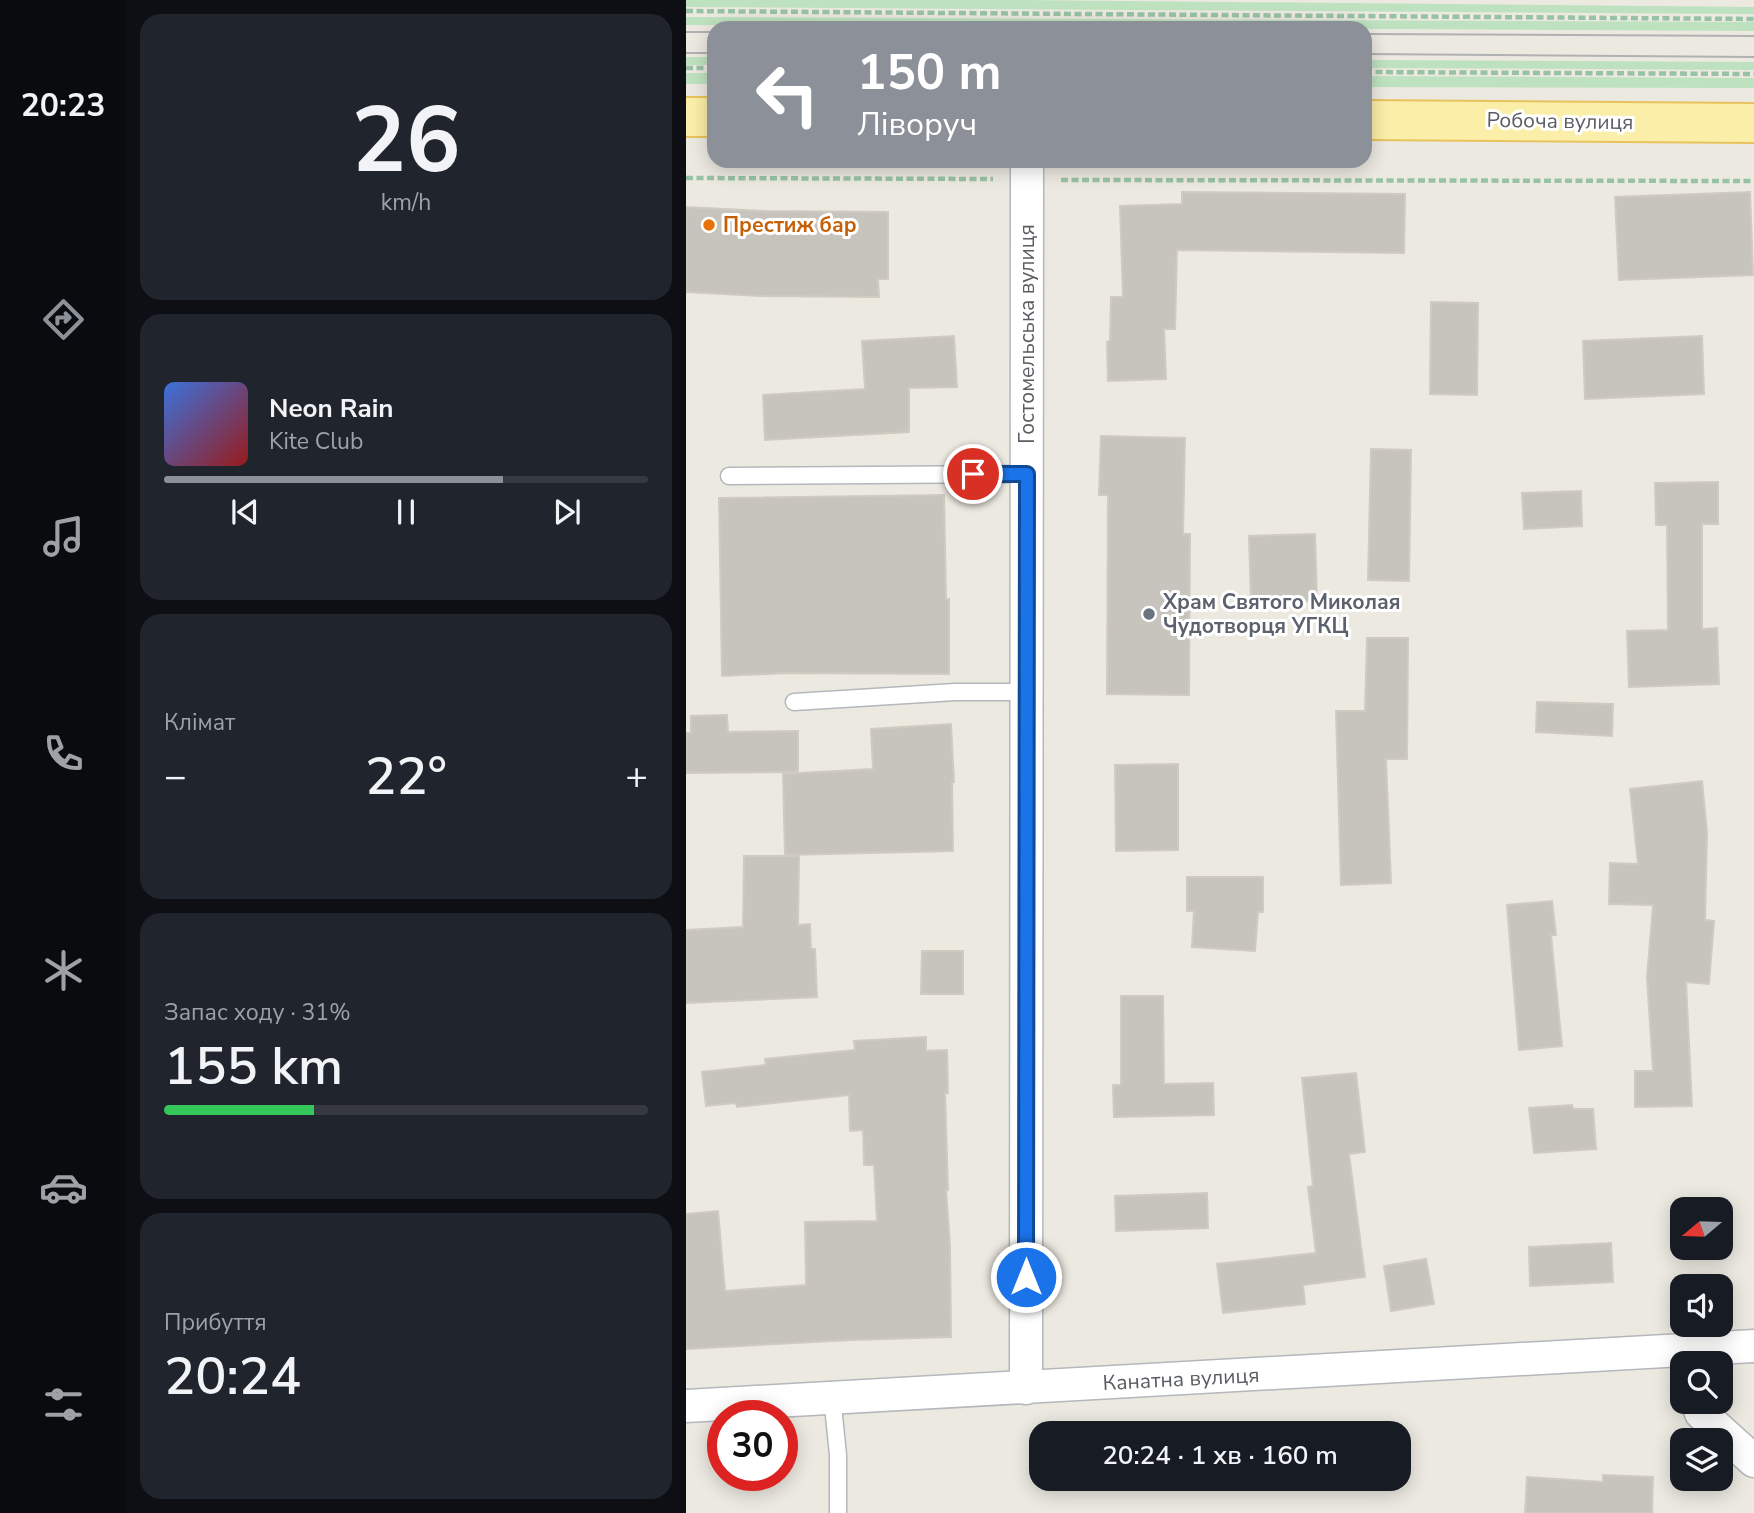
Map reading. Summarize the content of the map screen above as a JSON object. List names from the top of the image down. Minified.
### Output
{"streets":{"main road":["Робоча вулиця"],"street":["Гостомельська вулиця","Канатна вулиця"]},"crossings":[["Гостомельська вулиця","Канатна вулиця"]],"places":["Престиж бар","Храм Святого Миколая Чудотворця УГКЦ"],"north":"left","page":{"tabs":"20:23","tile":[["26","km/h"],"Клімат",["Запас ходу · 31%","155 km"],["Прибуття","20:24"]],"turn":["150 m","Ліворуч"],"song":["Neon Rain","Kite Club"],"heat":["−","22°","+"],"limit":"30","trip":"20:24 · 1 хв · 160 m"}}
